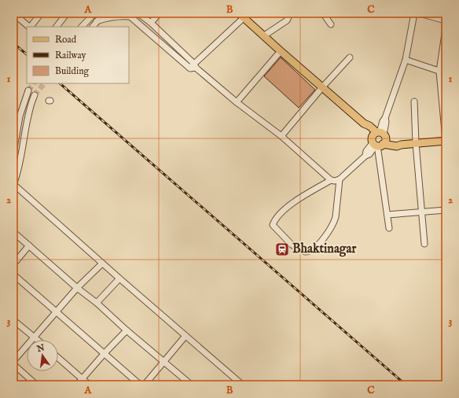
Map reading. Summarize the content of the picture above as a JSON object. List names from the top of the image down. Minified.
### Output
{"places":{"station":["Bhaktinagar"]},"legend":["Road","Railway","Building"],"north":"top","grid":{"columns":["A","B","C"],"rows":["1","2","3"]}}
